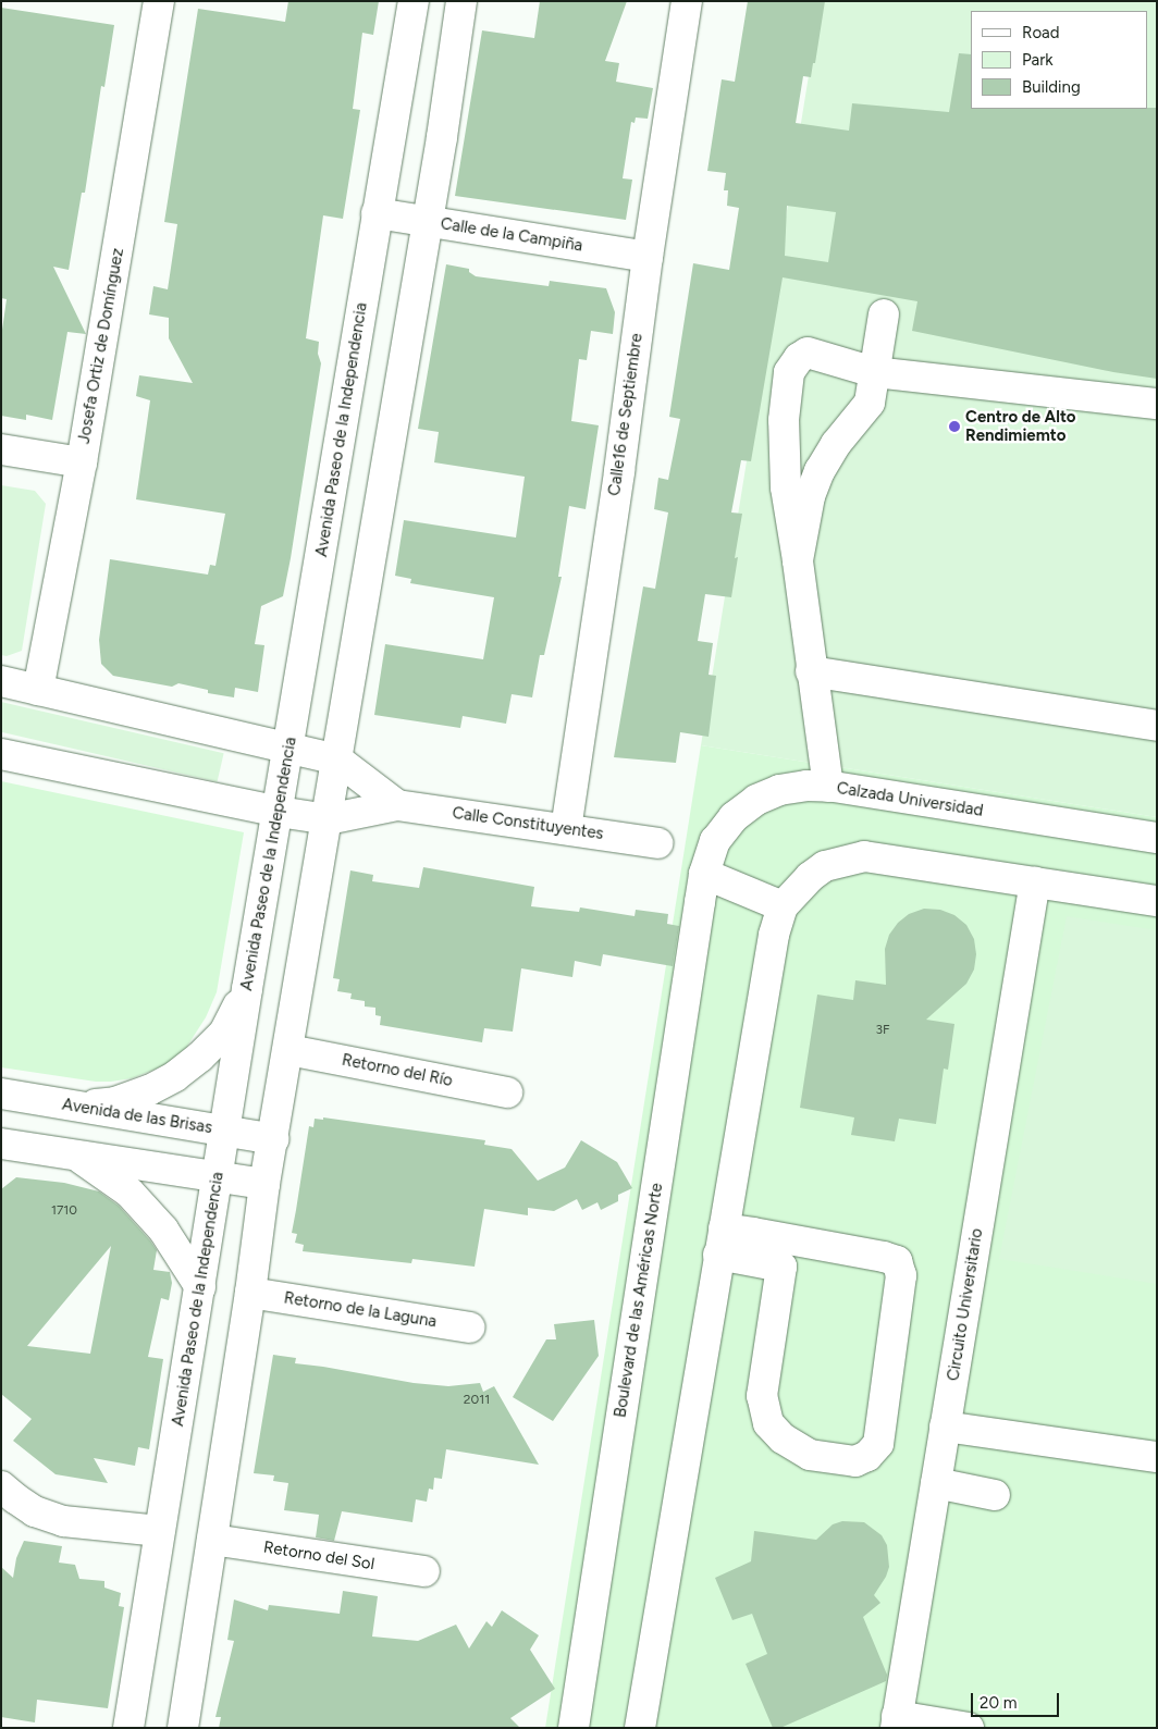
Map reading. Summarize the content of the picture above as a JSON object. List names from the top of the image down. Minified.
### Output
{"streets":{"street":["Calle de la Campiña","Josefa Ortiz de Domínguez","Calle16 de Septiembre","Avenida Paseo de la Independencia","Calzada Universidad","Calle Constituyentes","Retorno del Río","Avenida de las Brisas","Boulevard de las Américas Norte","Circuito Universitario","Retorno de la Laguna","Retorno del Sol"]},"crossings":[["Calle de la Campiña","Calle16 de Septiembre"],["Calle de la Campiña","Avenida Paseo de la Independencia"],["Calle16 de Septiembre","Calle Constituyentes"],["Avenida Paseo de la Independencia","Avenida de las Brisas"],["Calzada Universidad","Boulevard de las Américas Norte"]],"places":["Centro de Alto Rendimiemto"],"house_numbers":["3F","1710","2011"],"legend":["Road","Park","Building"],"scale_bar":"20 m"}
